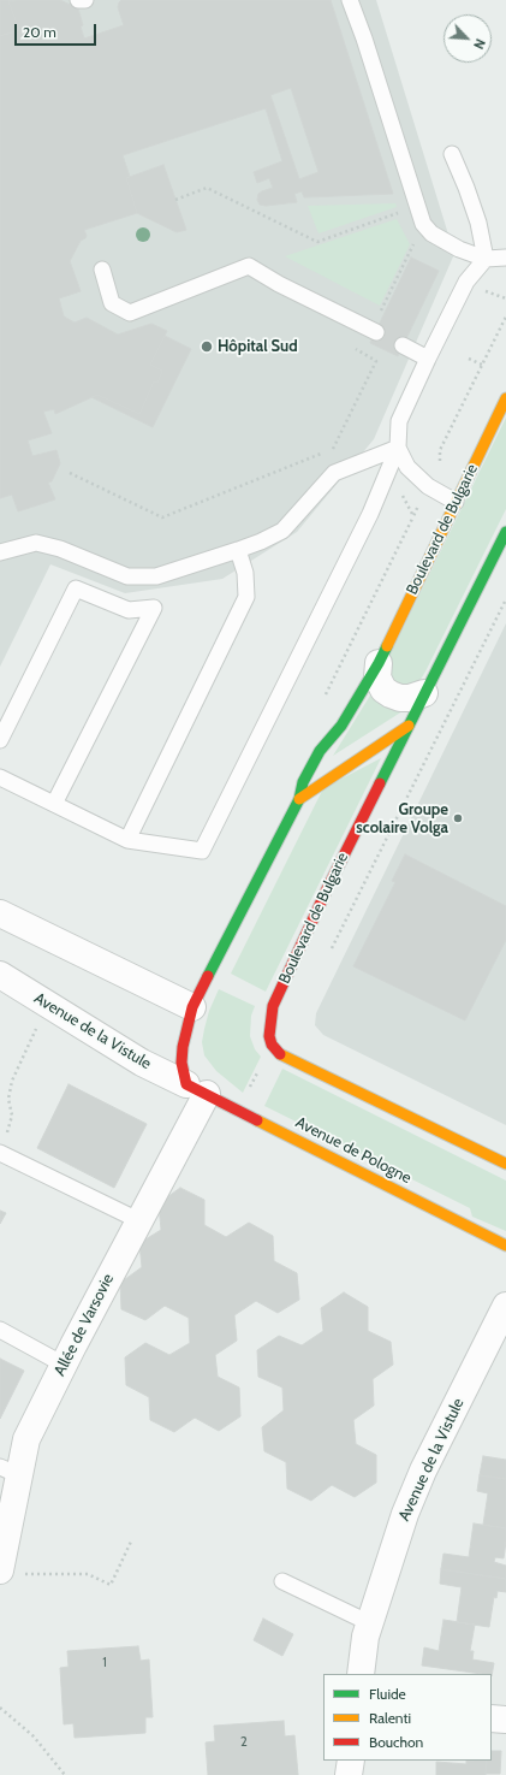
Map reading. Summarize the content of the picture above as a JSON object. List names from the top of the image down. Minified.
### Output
{"streets":{"street":["Boulevard de Bulgarie","Avenue de la Vistule","Avenue de Pologne","Allée de Varsovie"]},"crossings":[["Boulevard de Bulgarie","Avenue de la Vistule"],["Boulevard de Bulgarie","Avenue de Pologne"],["Boulevard de Bulgarie","Allée de Varsovie"],["Avenue de la Vistule","Avenue de Pologne"],["Avenue de la Vistule","Allée de Varsovie"],["Avenue de Pologne","Allée de Varsovie"]],"places":["Hôpital Sud","Groupe scolaire Volga"],"house_numbers":["1","2"],"legend":["Fluide","Ralenti","Bouchon"],"scale_bar":"20 m","north":"bottom right"}
